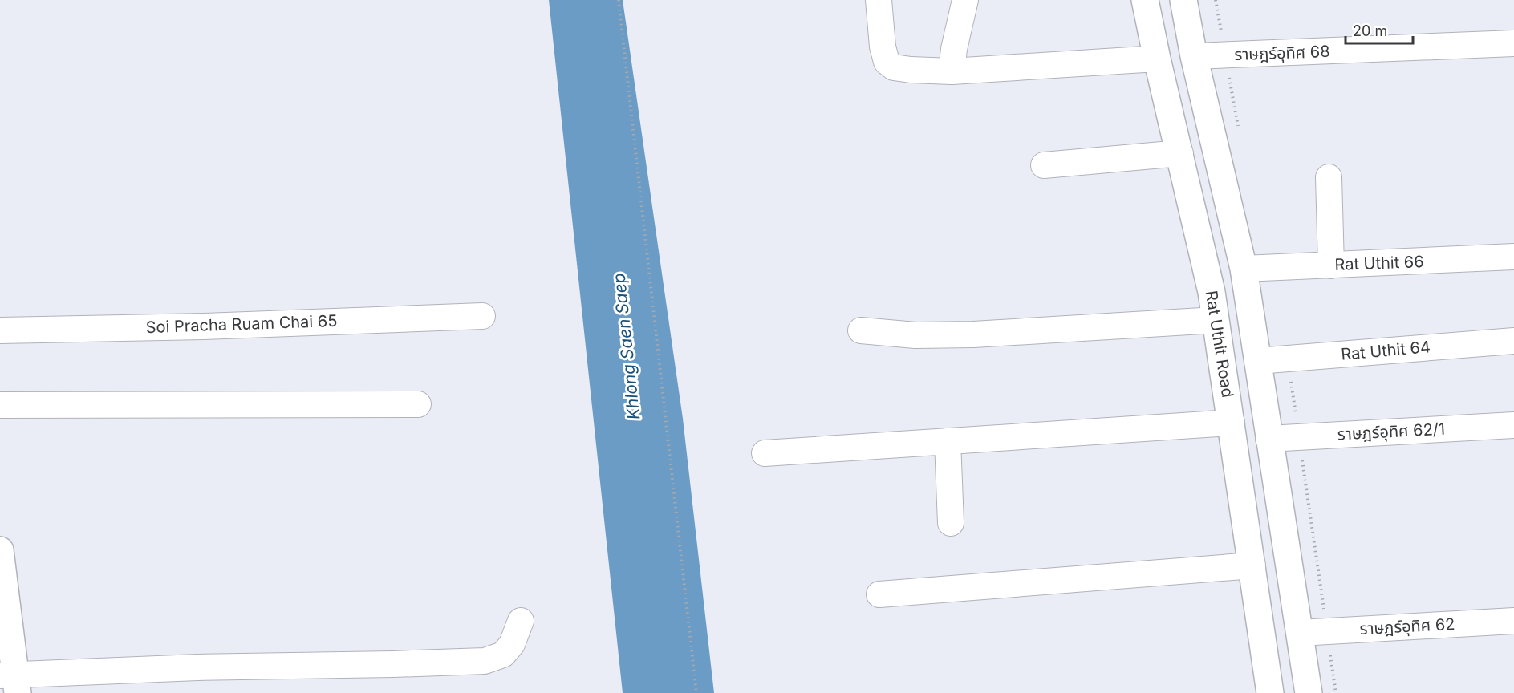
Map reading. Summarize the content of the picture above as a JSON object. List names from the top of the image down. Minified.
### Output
{"streets":{"main road":["Rat Uthit Road"],"street":["ราษฎร์อุทิศ 68","Rat Uthit 66","Soi Pracha Ruam Chai 65","Rat Uthit 64","ราษฎร์อุทิศ 62/1","ราษฎร์อุทิศ 62"]},"water":["Khlong Saen Saep"],"scale_bar":"20 m"}
